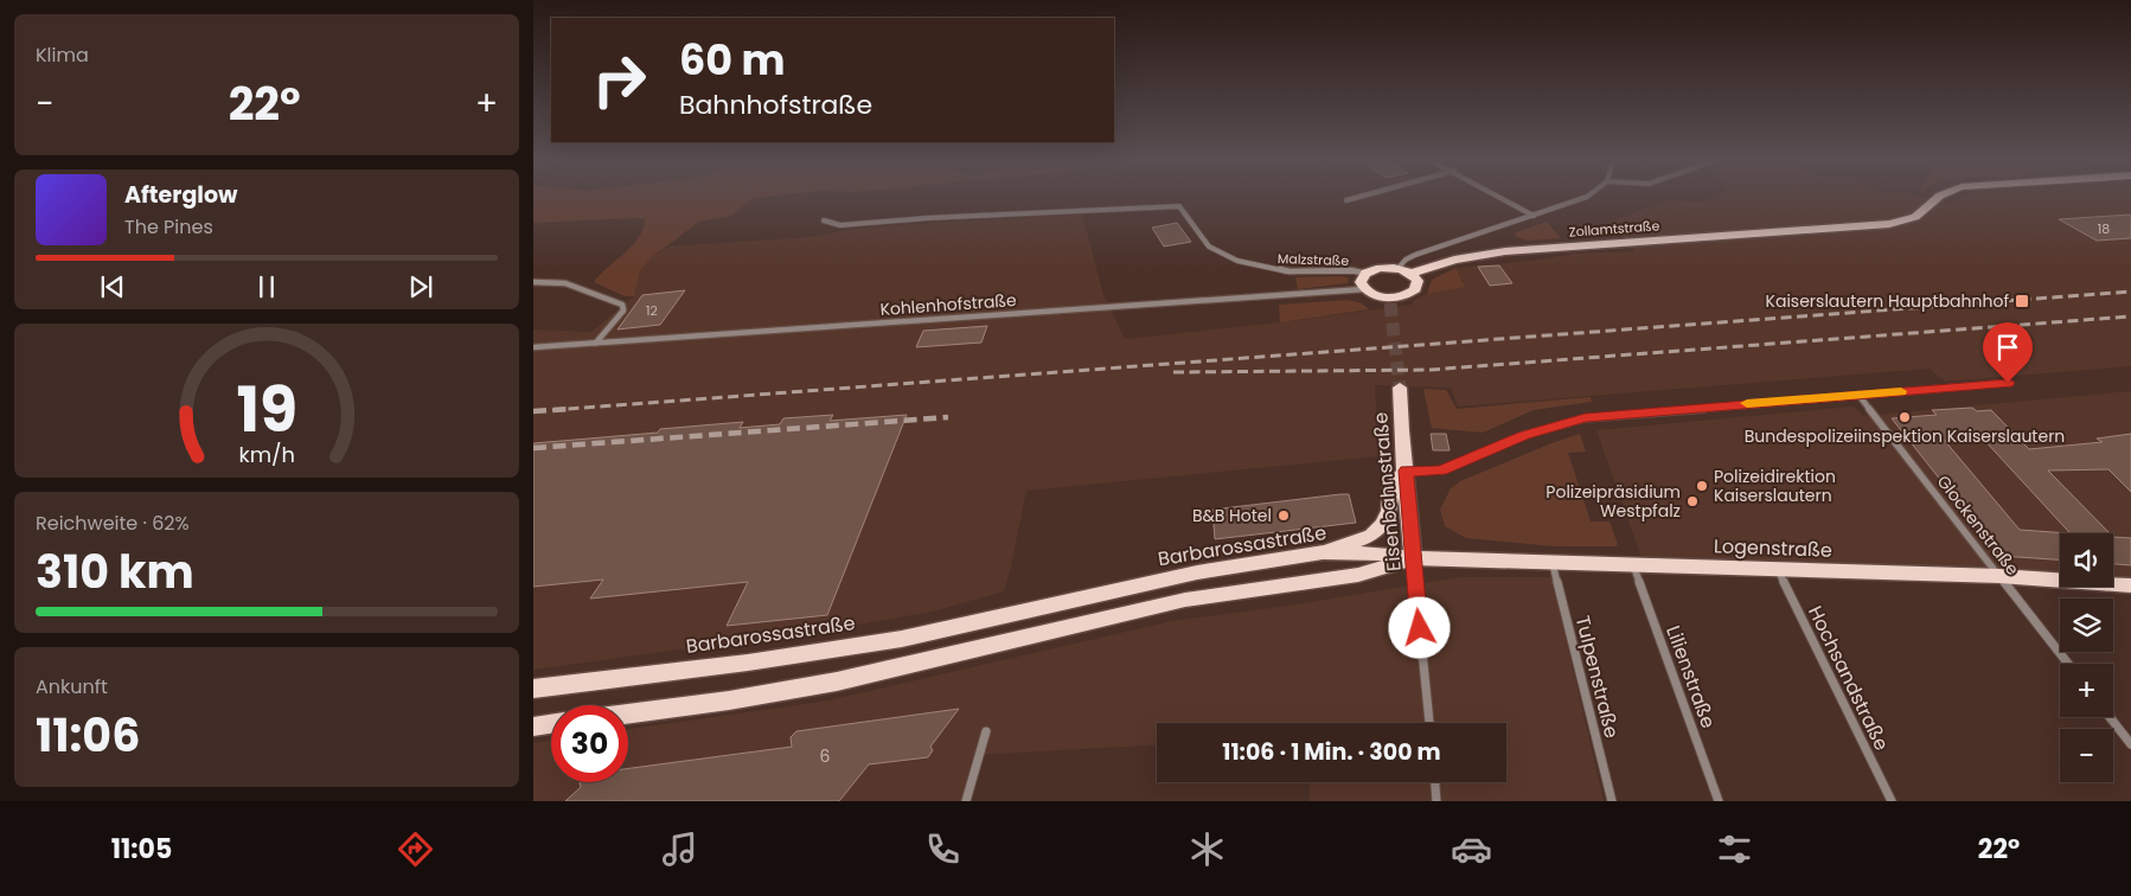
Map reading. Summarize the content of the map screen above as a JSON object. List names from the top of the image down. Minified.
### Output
{"streets":{"main road":["Zollamtstraße","Eisenbahnstraße","Barbarossastraße","Logenstraße"],"street":["Malzstraße","Kohlenhofstraße","Glockenstraße","Tulpenstraße","Lilienstraße","Hochsandstraße"]},"crossings":[["Eisenbahnstraße","Barbarossastraße"],["Eisenbahnstraße","Logenstraße"],["Glockenstraße","Logenstraße"],["Barbarossastraße","Logenstraße"],["Logenstraße","Tulpenstraße"],["Logenstraße","Lilienstraße"],["Logenstraße","Hochsandstraße"]],"places":{"transit":["Kaiserslautern Hauptbahnhof"],"other":["Bundespolizeiinspektion Kaiserslautern","Polizeidirektion Kaiserslautern","Polizeipräsidium Westpfalz","B&B Hotel"]},"house_numbers":["18","12","6"],"page":{"tile":["Klima",["Reichweite · 62%","310 km"],["Ankunft","11:06"]],"turn":["60 m","Bahnhofstraße"],"heat":["−","22°","+"],"song":["Afterglow","The Pines"],"map_buttons":["+","−"],"limit":"30","trip":"11:06 · 1 Min. · 300 m","tabs":["11:05","22°"],"gauge":["19","km/h"]}}
